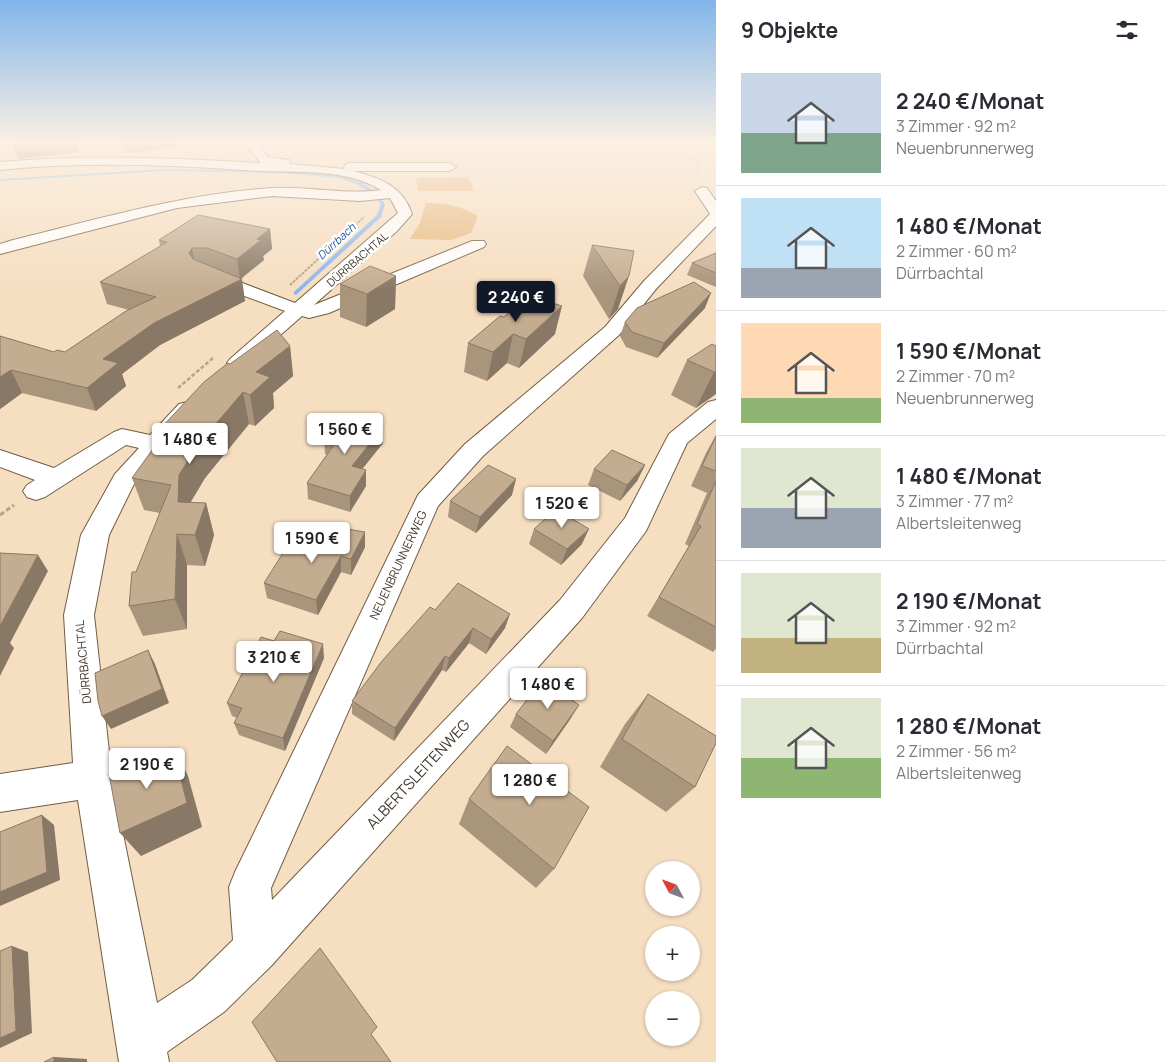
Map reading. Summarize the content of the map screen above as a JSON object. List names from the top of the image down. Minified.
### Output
{"streets":{"street":["DÜRRBACHTAL","NEUENBRUNNERWEG","ALBERTSLEITENWEG"]},"crossings":[["DÜRRBACHTAL","ALBERTSLEITENWEG"],["NEUENBRUNNERWEG","ALBERTSLEITENWEG"]],"water":["Dürrbach"],"north":"top left","page":{"heading":"9 Objekte","list":[{"name":"2 240 €/Monat","note":"3 Zimmer · 92 m² · Neuenbrunnerweg"},{"name":"1 480 €/Monat","note":"2 Zimmer · 60 m² · Dürrbachtal"},{"name":"1 590 €/Monat","note":"2 Zimmer · 70 m² · Neuenbrunnerweg"},{"name":"1 480 €/Monat","note":"3 Zimmer · 77 m² · Albertsleitenweg"},{"name":"2 190 €/Monat","note":"3 Zimmer · 92 m² · Dürrbachtal"},{"name":"1 280 €/Monat","note":"2 Zimmer · 56 m² · Albertsleitenweg"}],"price":["2 240 €","1 560 €","1 480 €","1 520 €","1 590 €","3 210 €","1 480 €","2 190 €","1 280 €"],"map_buttons":["+","−"]}}
